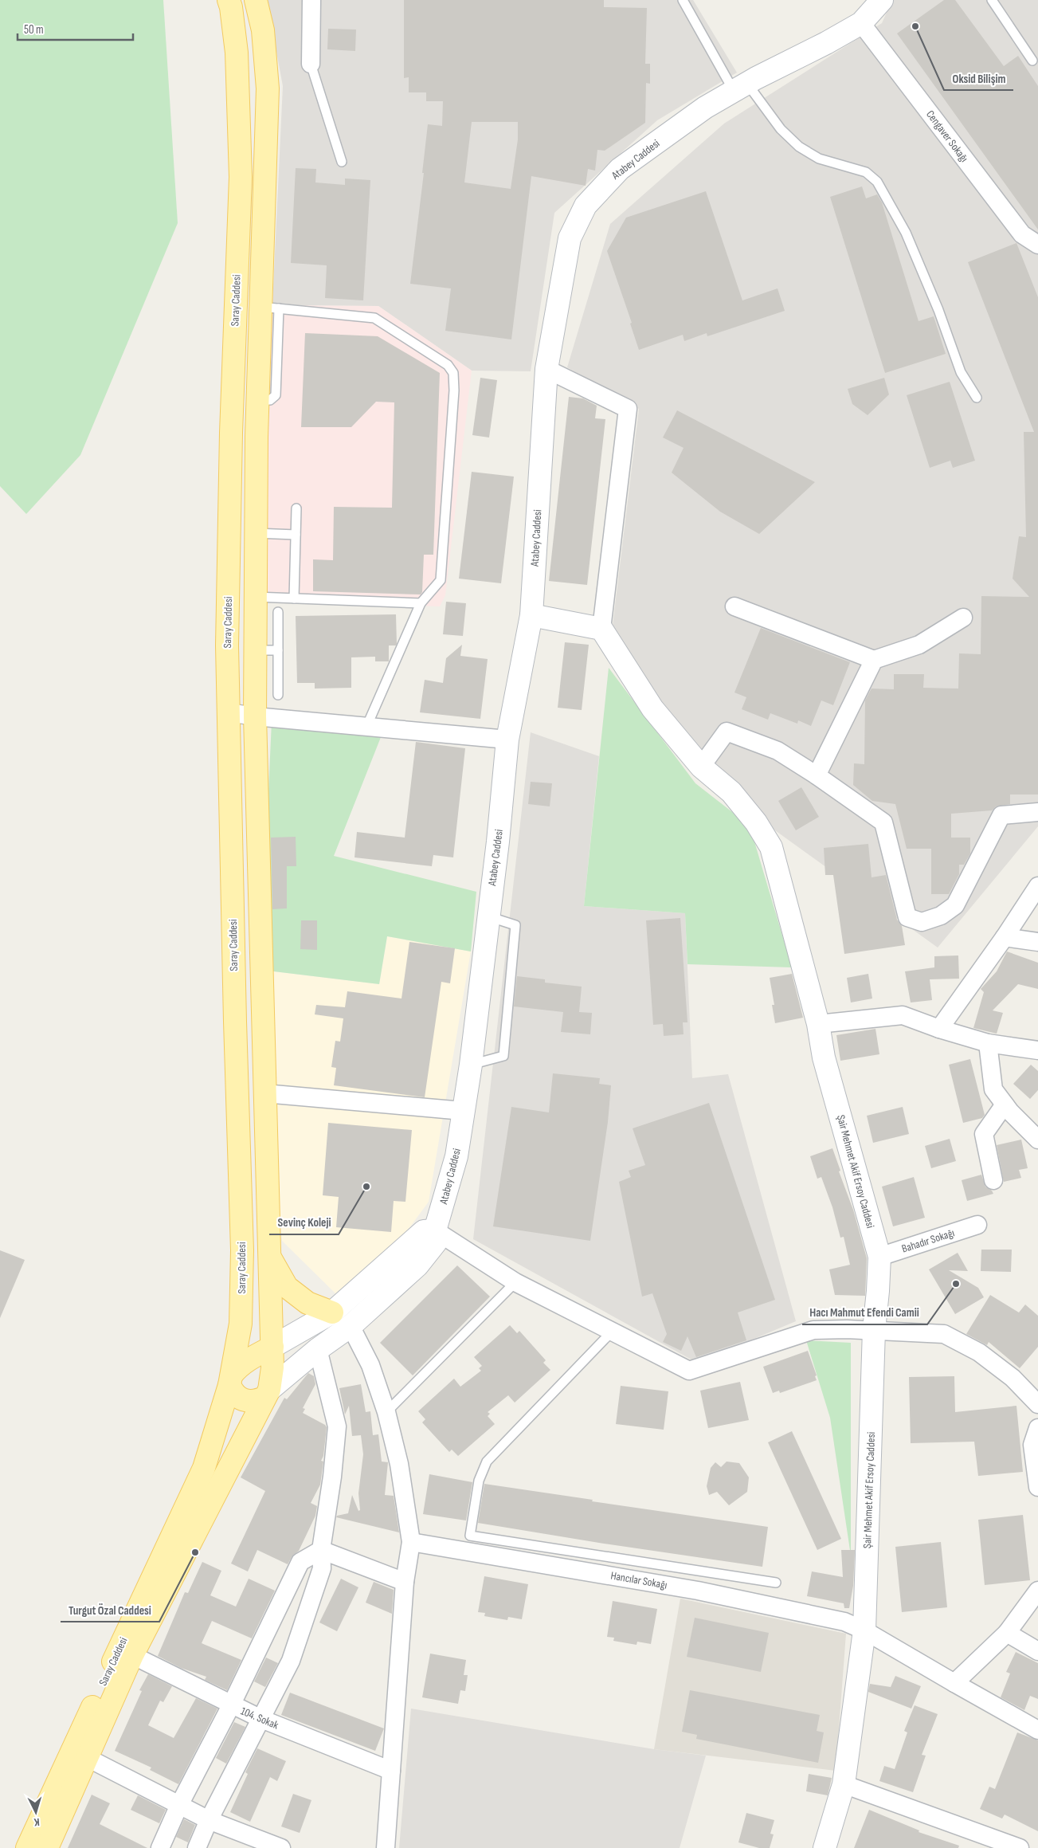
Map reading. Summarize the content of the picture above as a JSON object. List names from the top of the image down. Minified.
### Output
{"streets":{"main road":["Atabey Caddesi","Saray Caddesi","Şair Mehmet Akif Ersoy Caddesi"],"street":["Cengaver Sokağı","Bahadır Sokağı","Hancılar Sokağı","104. Sokak"]},"crossings":[["Cengaver Sokağı","Atabey Caddesi"],["Atabey Caddesi","Saray Caddesi"],["Saray Caddesi","104. Sokak"],["Şair Mehmet Akif Ersoy Caddesi","Bahadır Sokağı"],["Şair Mehmet Akif Ersoy Caddesi","Hancılar Sokağı"]],"places":["Oksid Bilişim","Sevinç Koleji","Hacı Mahmut Efendi Camii","Turgut Özal Caddesi"],"scale_bar":"50 m","north":"bottom"}
